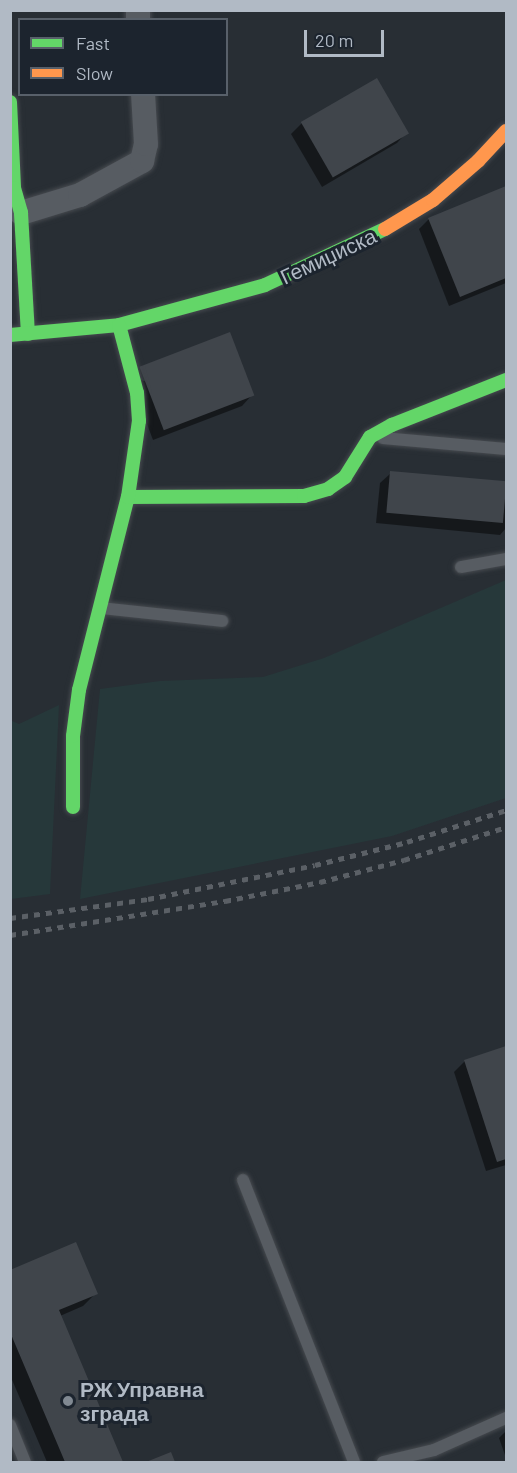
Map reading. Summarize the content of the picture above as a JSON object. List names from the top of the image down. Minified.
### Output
{"streets":{"street":["Гемиџиска"]},"places":["РЖ Управна зграда"],"legend":["Fast","Slow"],"scale_bar":"20 m"}
